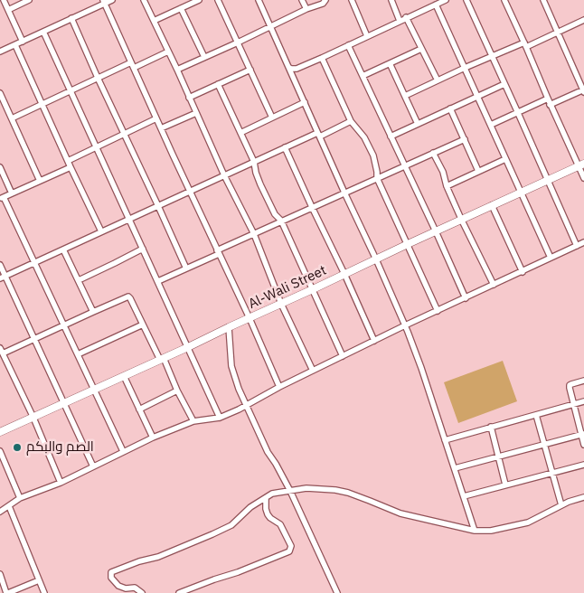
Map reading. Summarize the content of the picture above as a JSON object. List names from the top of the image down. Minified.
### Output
{"streets":{"main road":["Al-Wali Street"]},"places":["الصم والبكم"]}
